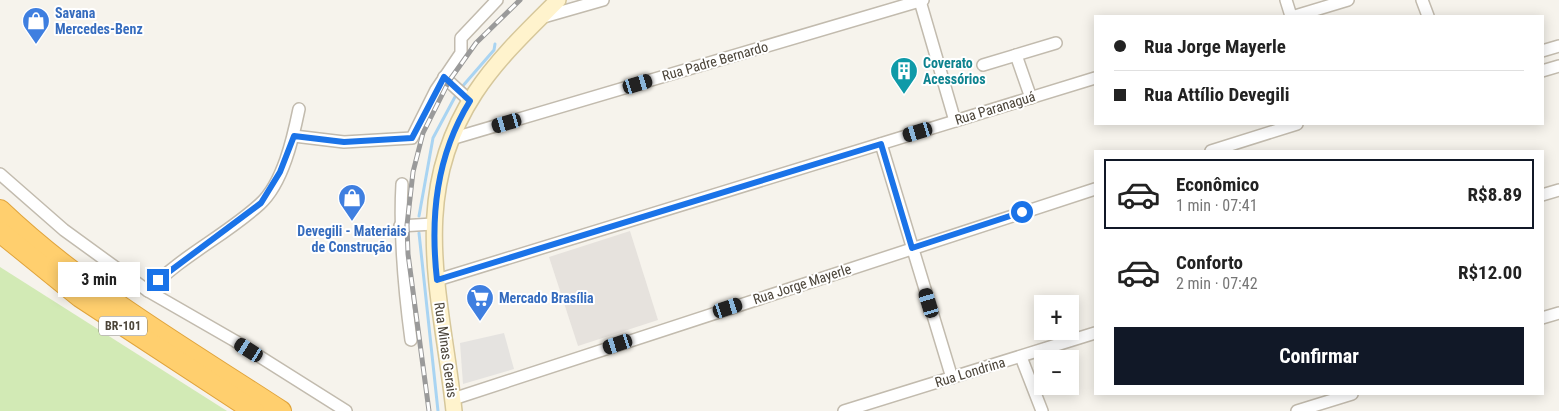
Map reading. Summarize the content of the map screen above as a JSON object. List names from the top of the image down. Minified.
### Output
{"streets":{"highway":["BR-101"],"main road":["Rua Minas Gerais"],"street":["Rua Padre Bernardo","Rua Paranaguá","Rua Jorge Mayerle","Rua Londrina"]},"crossings":[["Rua Padre Bernardo","Rua Minas Gerais"],["Rua Paranaguá","Rua Minas Gerais"],["Rua Jorge Mayerle","Rua Minas Gerais"]],"places":{"shop":["Savana Mercedes-Benz","Devegili - Materiais de Construção"],"building":["Coverato Acessórios"],"supermarket":["Mercado Brasília"]},"page":{"banner":["Rua Jorge Mayerle","Rua Attílio Devegili"],"list":[{"name":"Econômico","note":"1 min · 07:41","value":"R$8.89"},{"name":"Conforto","note":"2 min · 07:42","value":"R$12.00"}],"bubble":"3 min","map_buttons":["+","−"],"buttons":"Confirmar"}}
